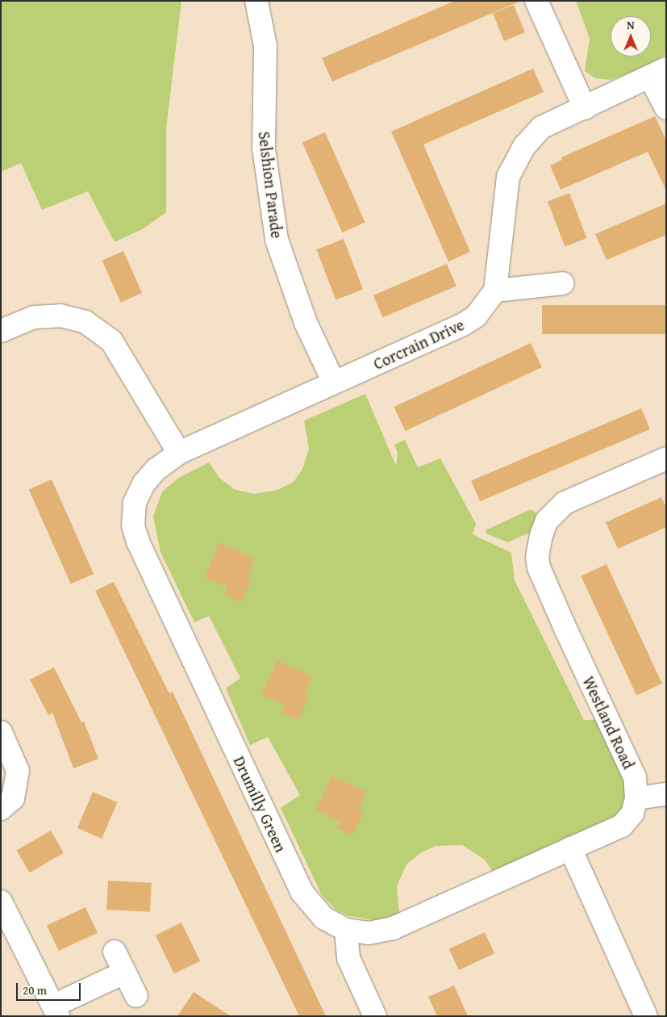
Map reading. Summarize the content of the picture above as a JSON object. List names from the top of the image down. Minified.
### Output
{"streets":{"street":["Selshion Parade","Corcrain Drive","Westland Road","Drumilly Green"]},"crossings":[["Selshion Parade","Corcrain Drive"],["Corcrain Drive","Drumilly Green"],["Westland Road","Drumilly Green"]],"scale_bar":"20 m","north":"top"}
